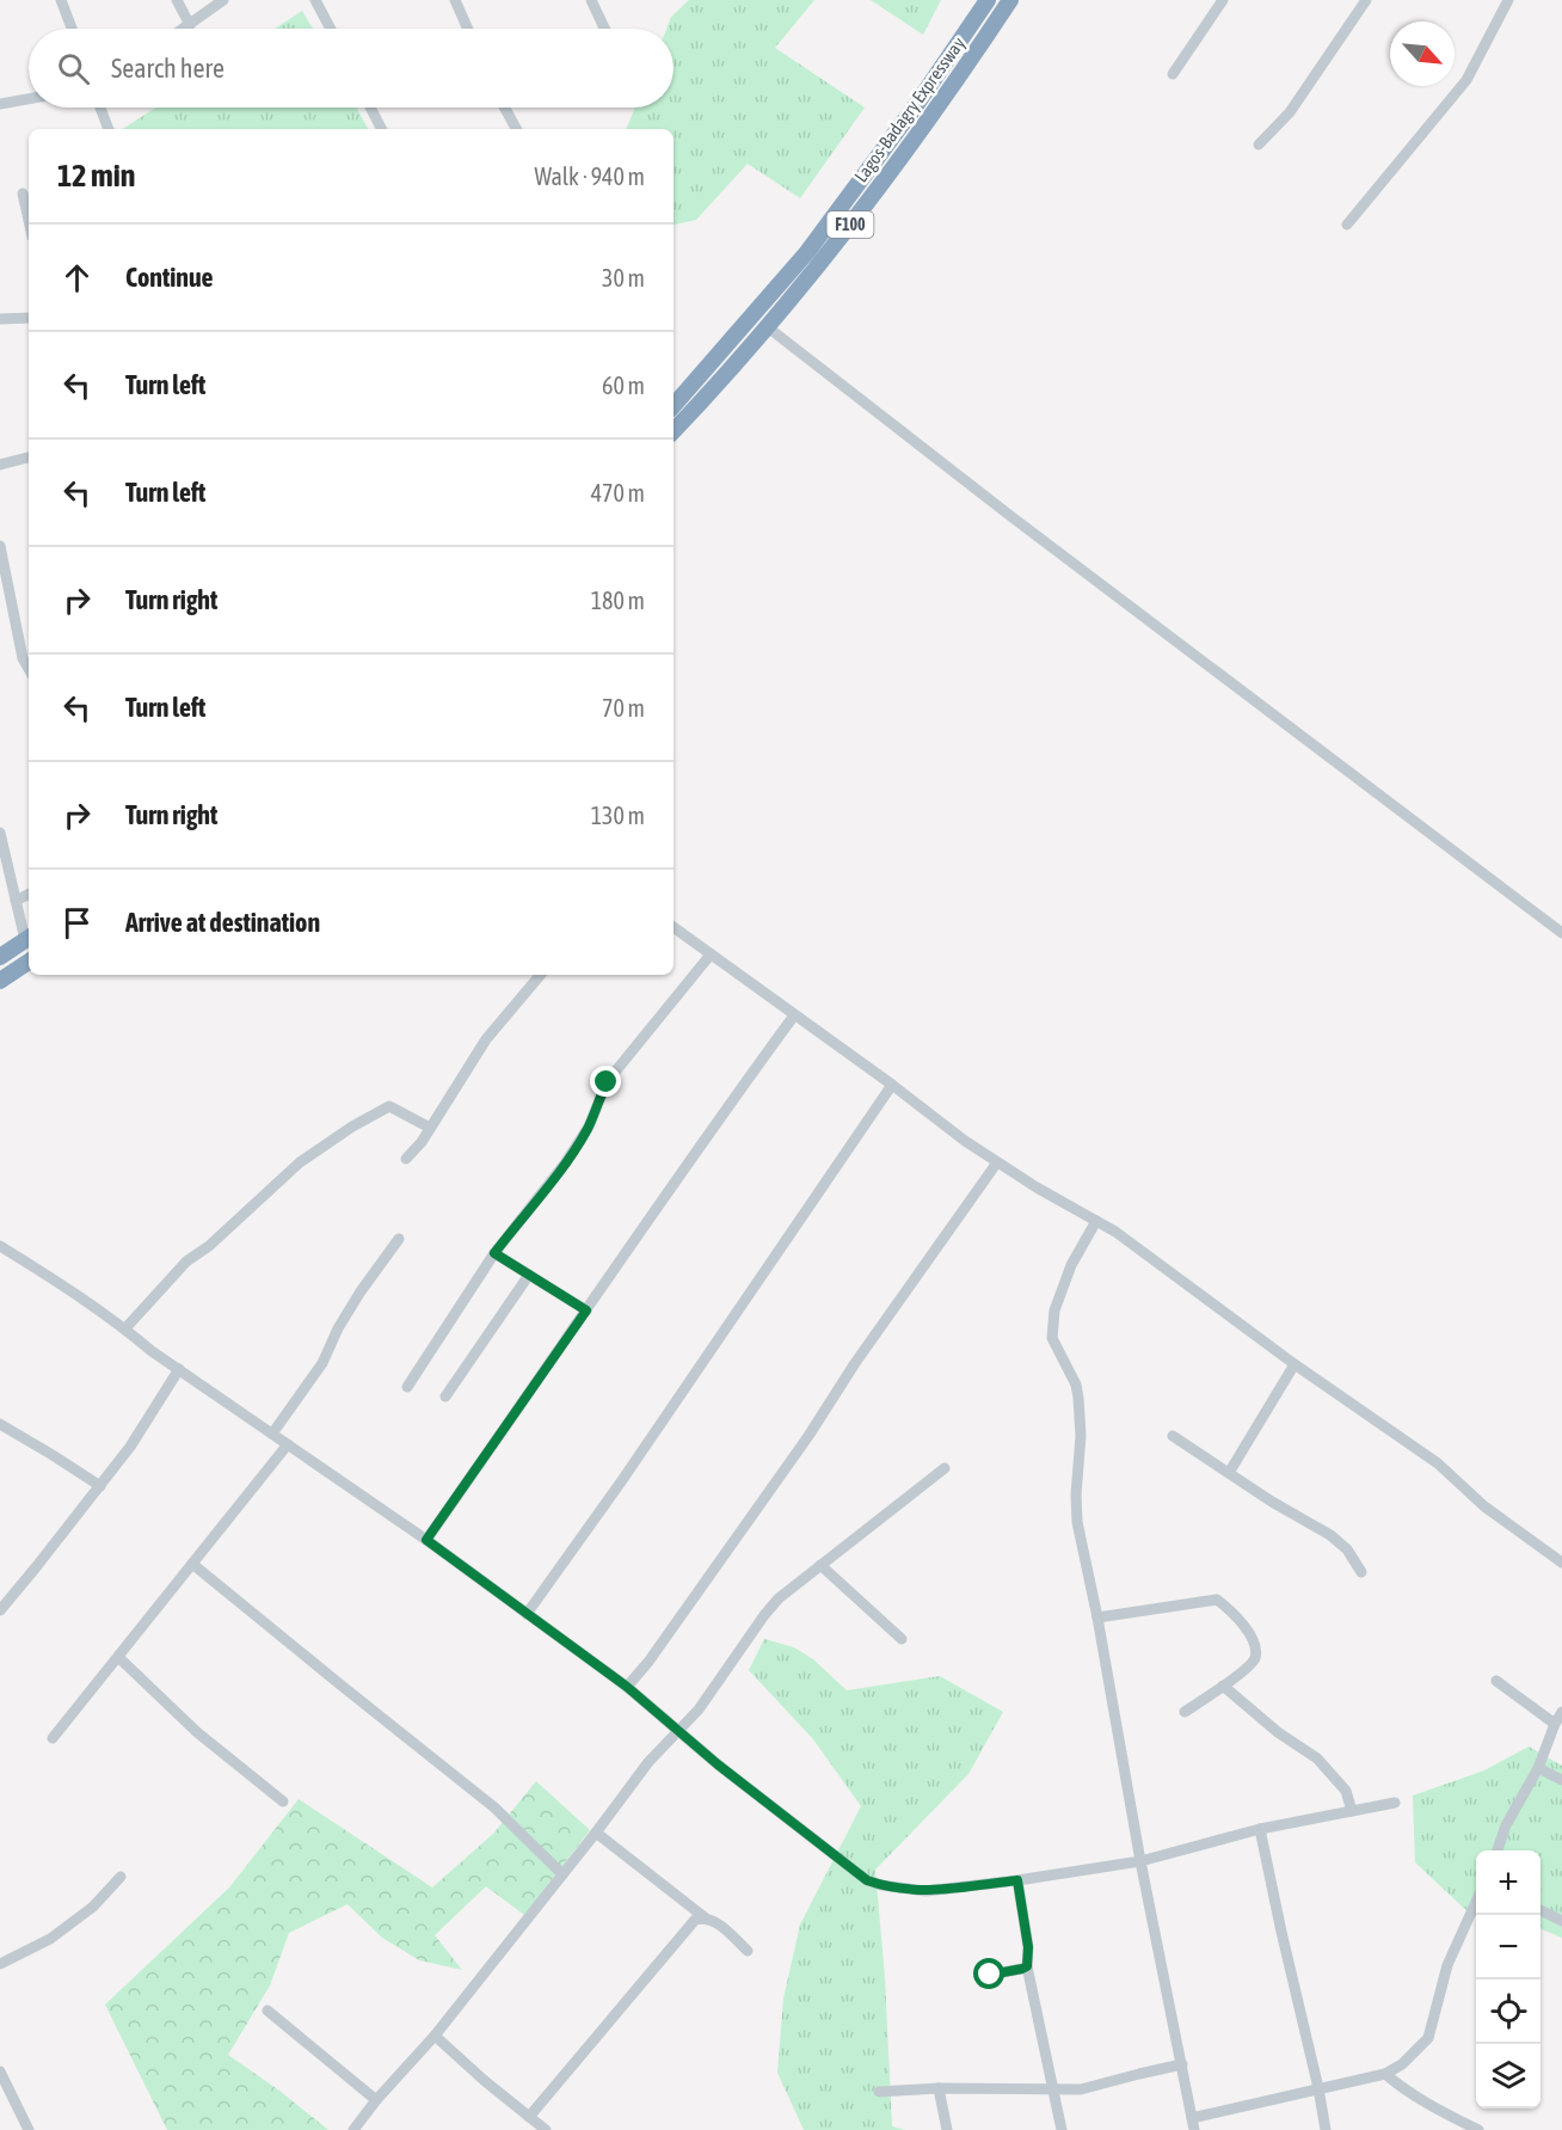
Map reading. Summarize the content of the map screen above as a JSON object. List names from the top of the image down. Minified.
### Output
{"streets":{"highway":["Lagos-Badagry Expressway","F100"]},"north":"bottom right","page":{"search":"Search here","heading":["12 min","Walk · 940 m"],"list":[["Continue","30 m"],["Turn left","60 m"],["Turn left","470 m"],["Turn right","180 m"],["Turn left","70 m"],["Turn right","130 m"],"Arrive at destination"],"map_buttons":["+","−"]}}
